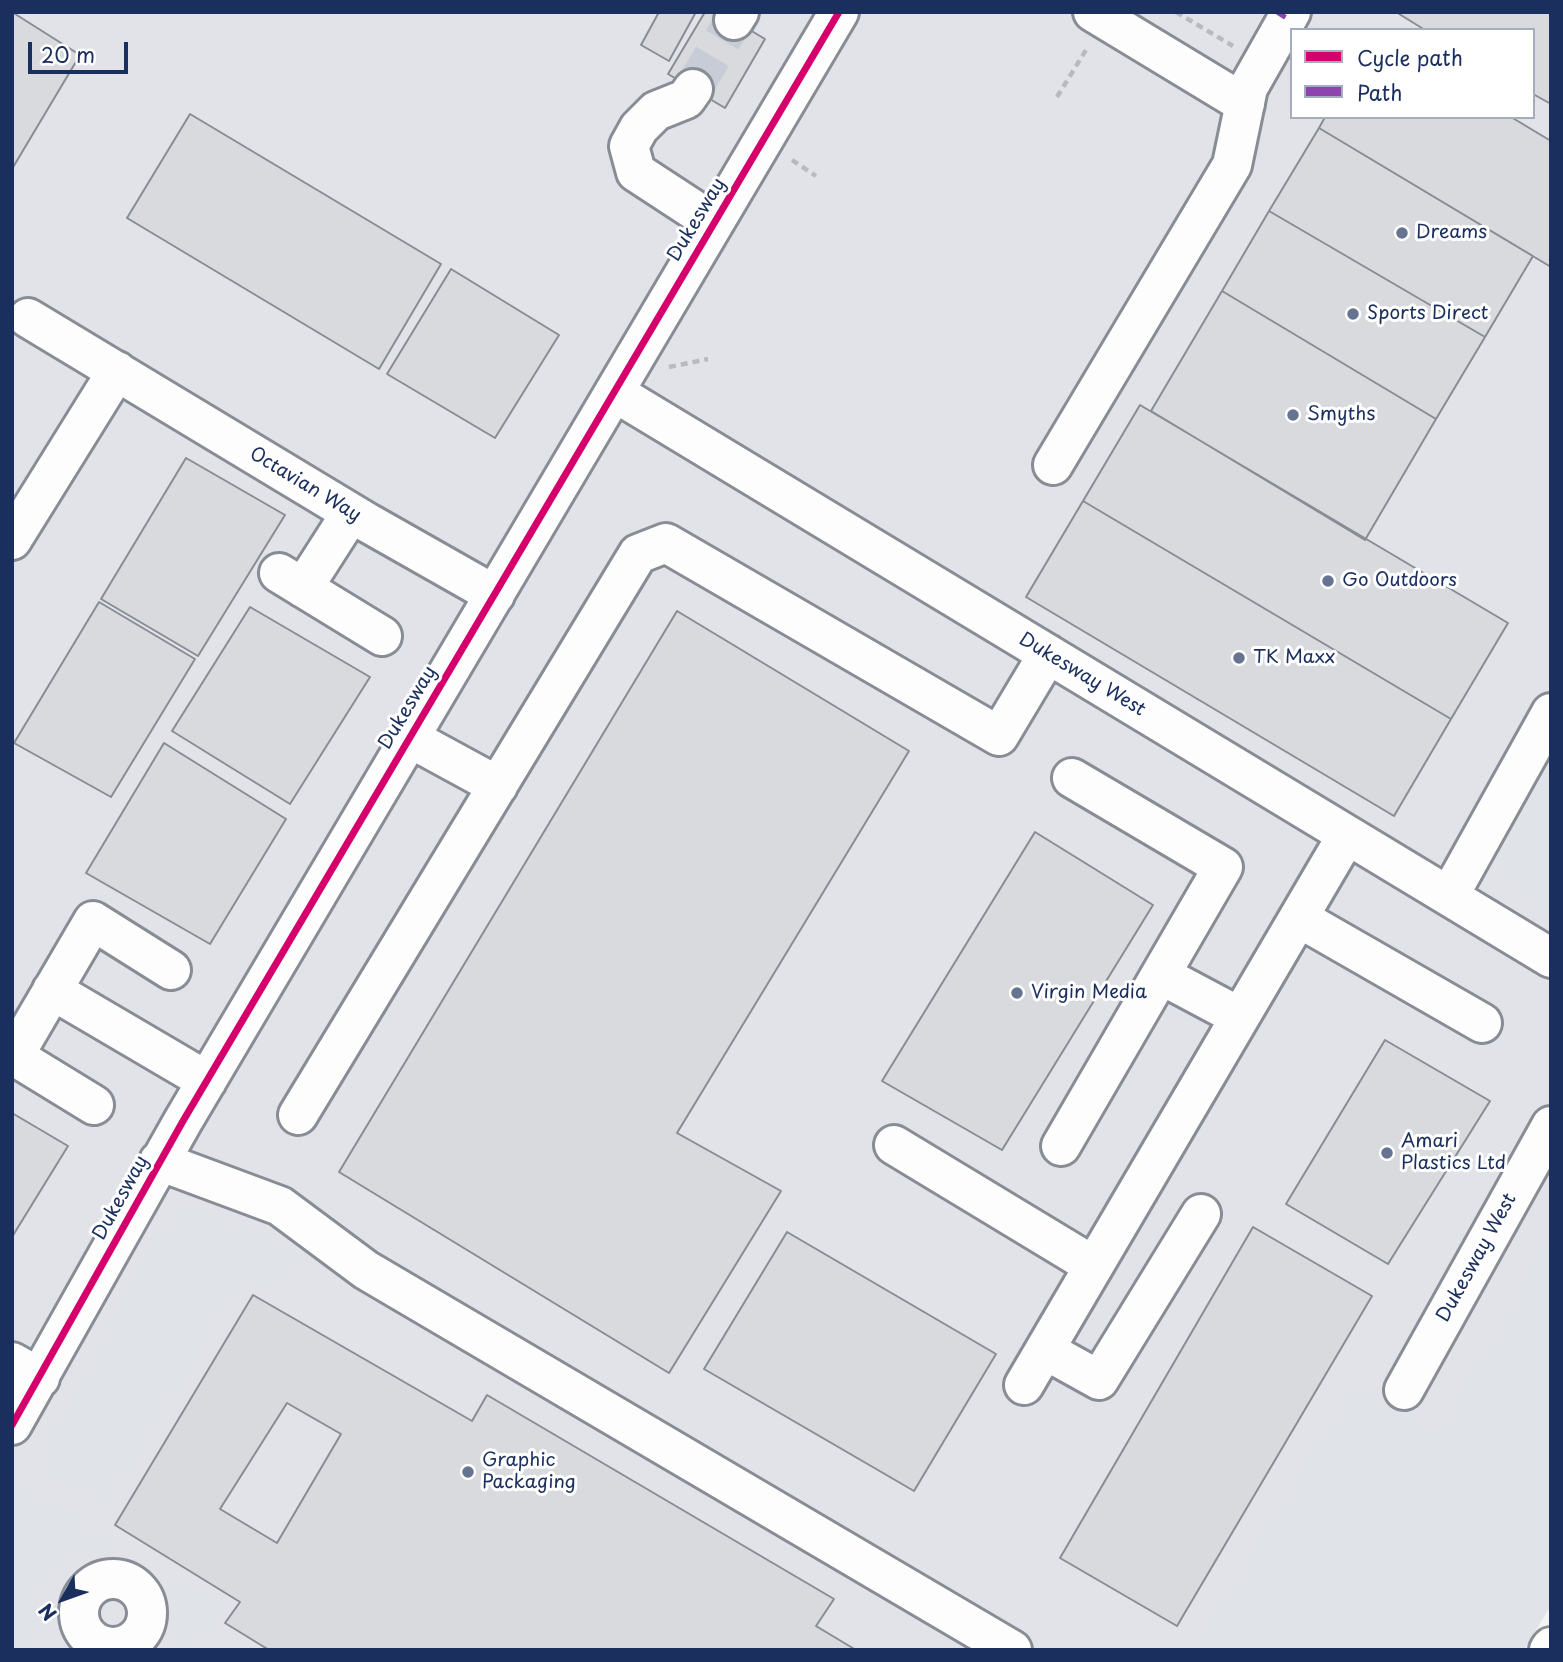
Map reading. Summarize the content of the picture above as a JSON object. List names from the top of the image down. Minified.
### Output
{"streets":{"street":["Dukesway","Octavian Way","Dukesway West"]},"crossings":[["Dukesway","Octavian Way"],["Dukesway","Dukesway West"]],"places":["Dreams","Sports Direct","Smyths","Go Outdoors","TK Maxx","Virgin Media","Amari Plastics Ltd","Graphic Packaging"],"legend":["Cycle path","Path"],"scale_bar":"20 m","north":"bottom left"}
